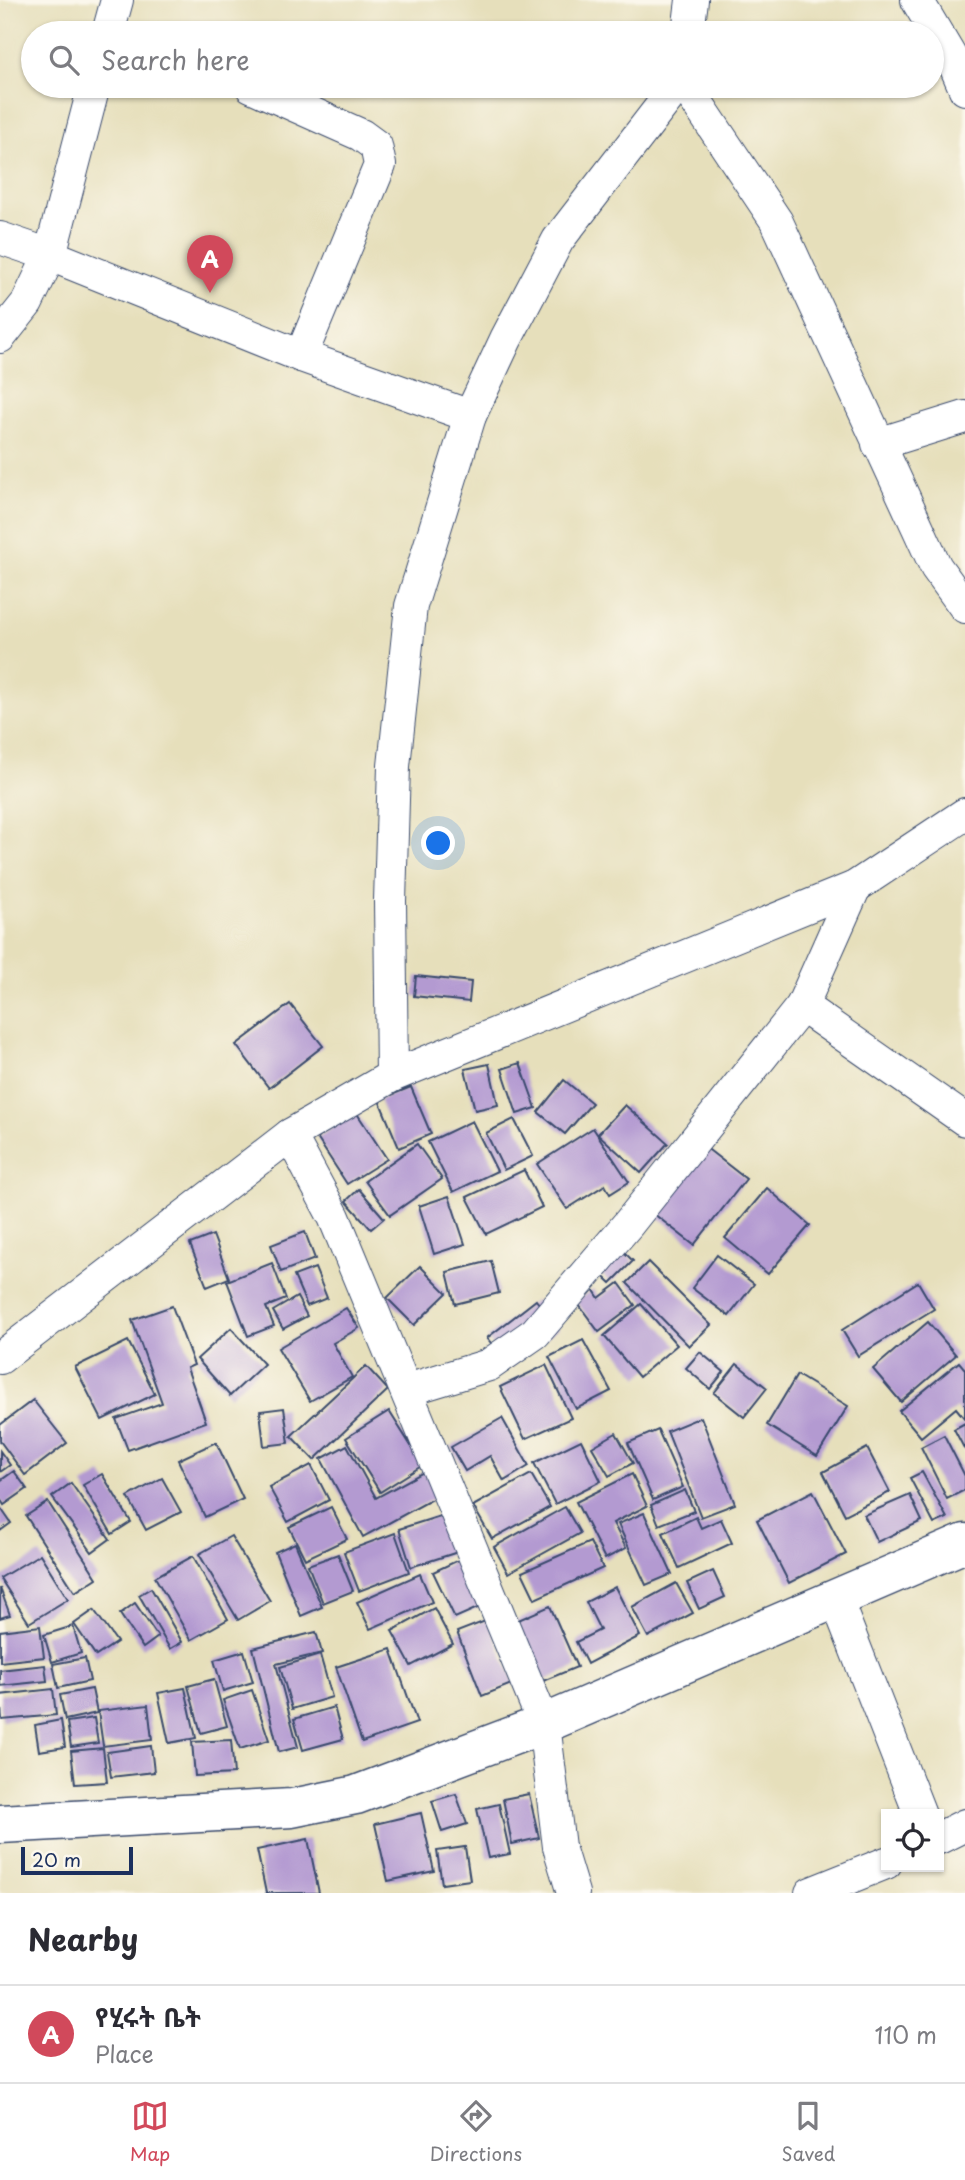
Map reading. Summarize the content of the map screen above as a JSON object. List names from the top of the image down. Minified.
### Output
{"scale_bar":"20 m","page":{"search":"Search here","pins":"A","scale":"20 m","heading":"Nearby","list":[{"mark":"A","name":"የሂሩት ቤት","note":"Place","value":"110 m"}],"nav":["Map","Directions","Saved"]}}
